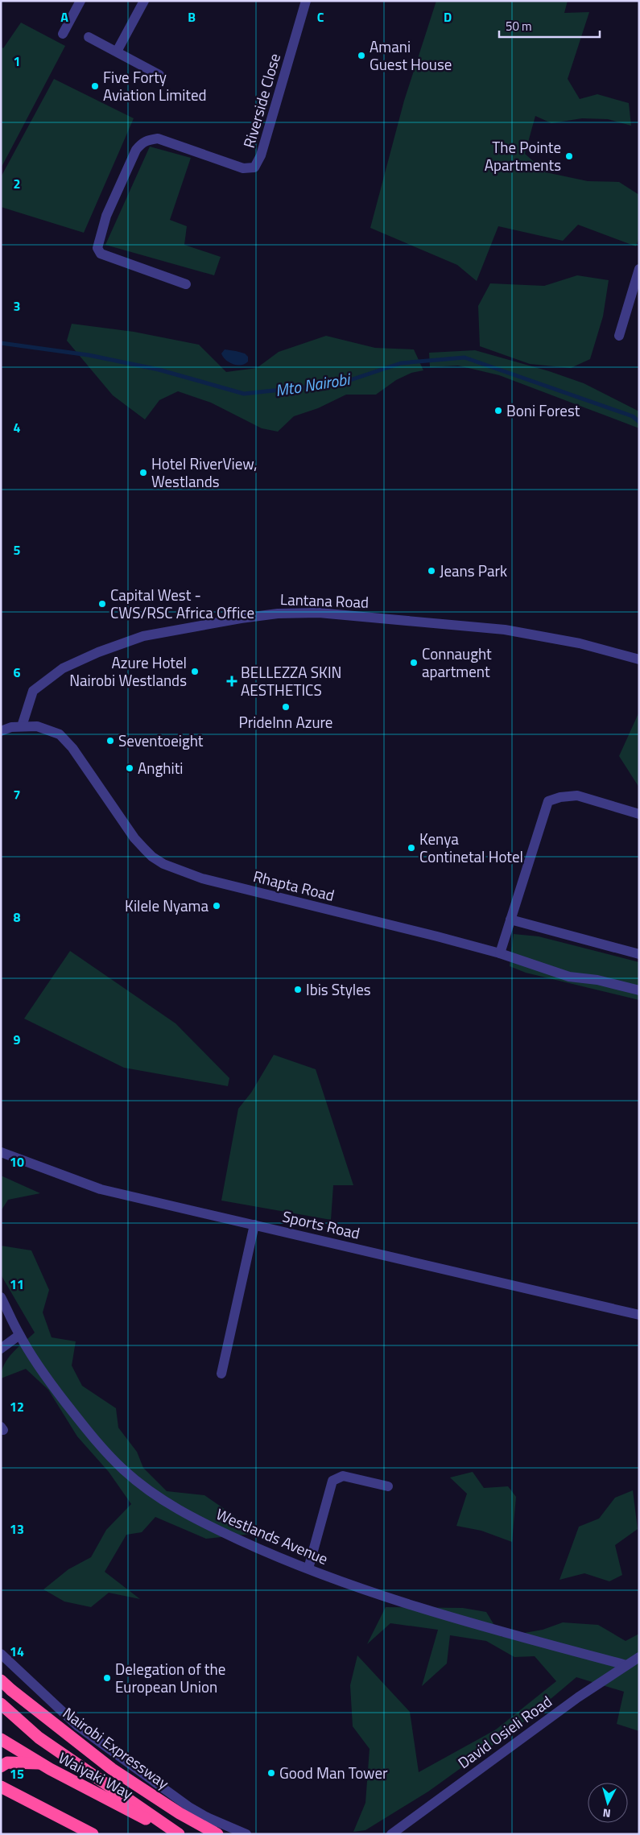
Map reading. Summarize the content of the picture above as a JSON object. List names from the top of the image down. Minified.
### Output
{"streets":{"highway":["Nairobi Expressway","Waiyaki Way"],"street":["Riverside Close","Lantana Road","Rhapta Road","Sports Road","Westlands Avenue","David Osieli Road"]},"crossings":[["Lantana Road","Rhapta Road"],["Westlands Avenue","David Osieli Road"]],"water":["Mto Nairobi"],"places":{"other":["Amani Guest House","Five Forty Aviation Limited","The Pointe Apartments","Boni Forest","Hotel RiverView, Westlands","Jeans Park","Capital West - CWS/RSC Africa Office","Connaught apartment","Azure Hotel Nairobi Westlands","PrideInn Azure","Seventoeight","Anghiti","Kenya Continetal Hotel","Kilele Nyama","Ibis Styles","Delegation of the European Union","Good Man Tower"],"health":["BELLEZZA SKIN AESTHETICS"]},"scale_bar":"50 m","north":"bottom","grid":{"columns":["A","B","C","D"],"rows":["1","2","3","4","5","6","7","8","9","10","11","12","13","14","15"]}}
